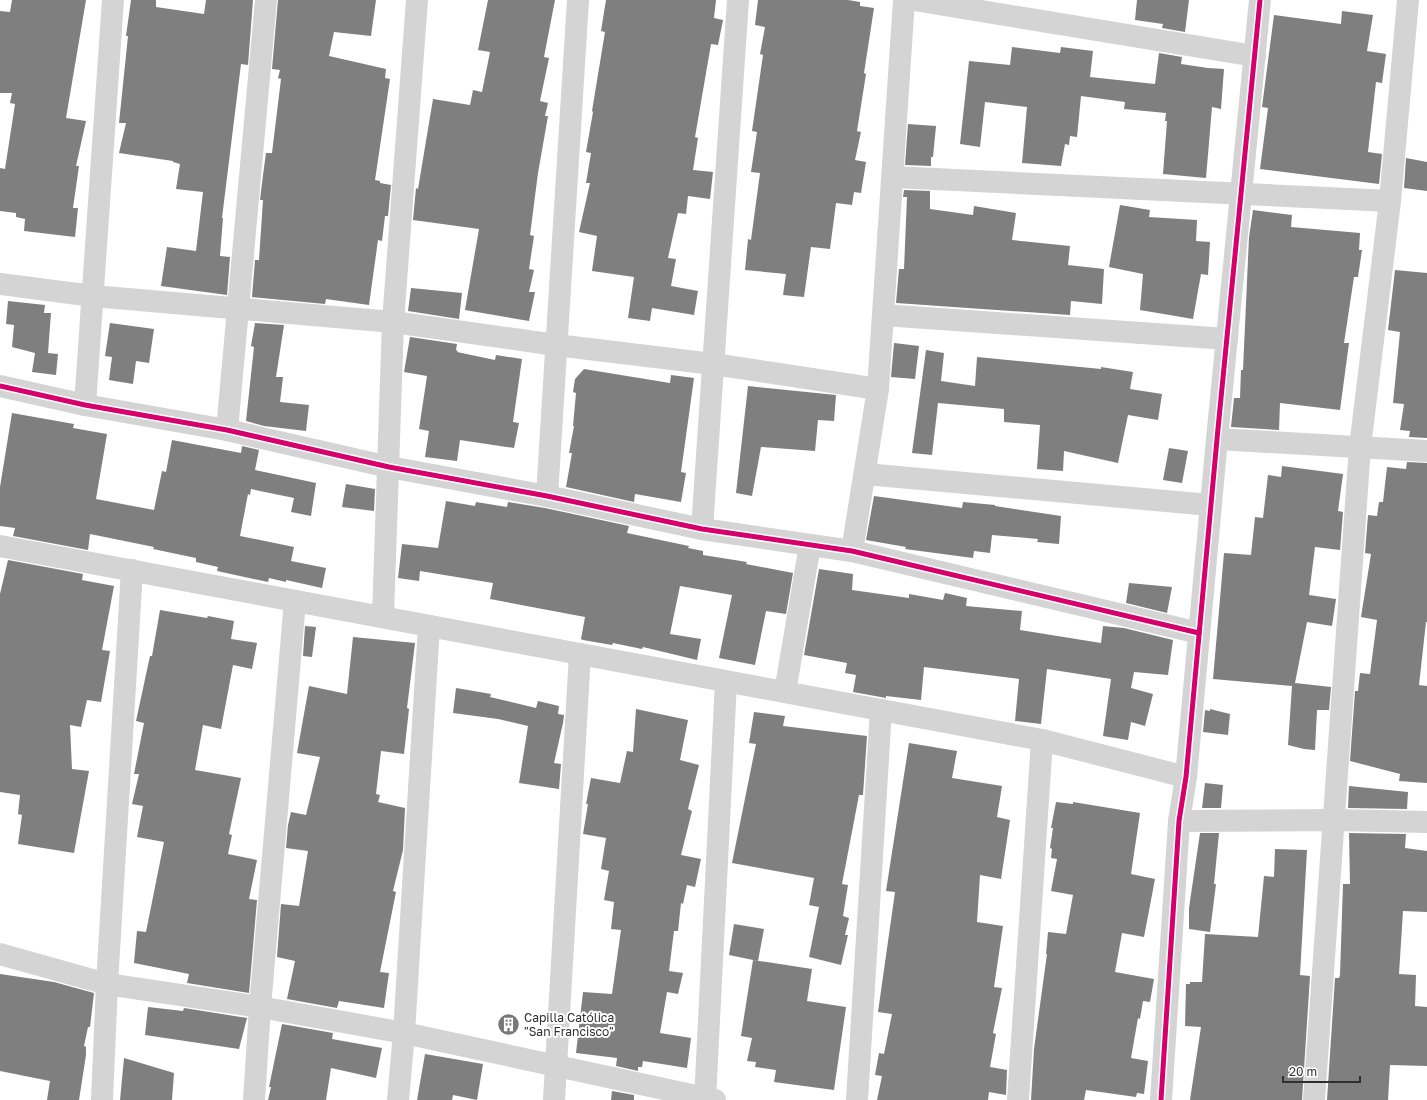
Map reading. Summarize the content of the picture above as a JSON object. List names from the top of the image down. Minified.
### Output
{"places":{"building":["Capilla Católica \"San Francisco\""]},"scale_bar":"20 m"}
